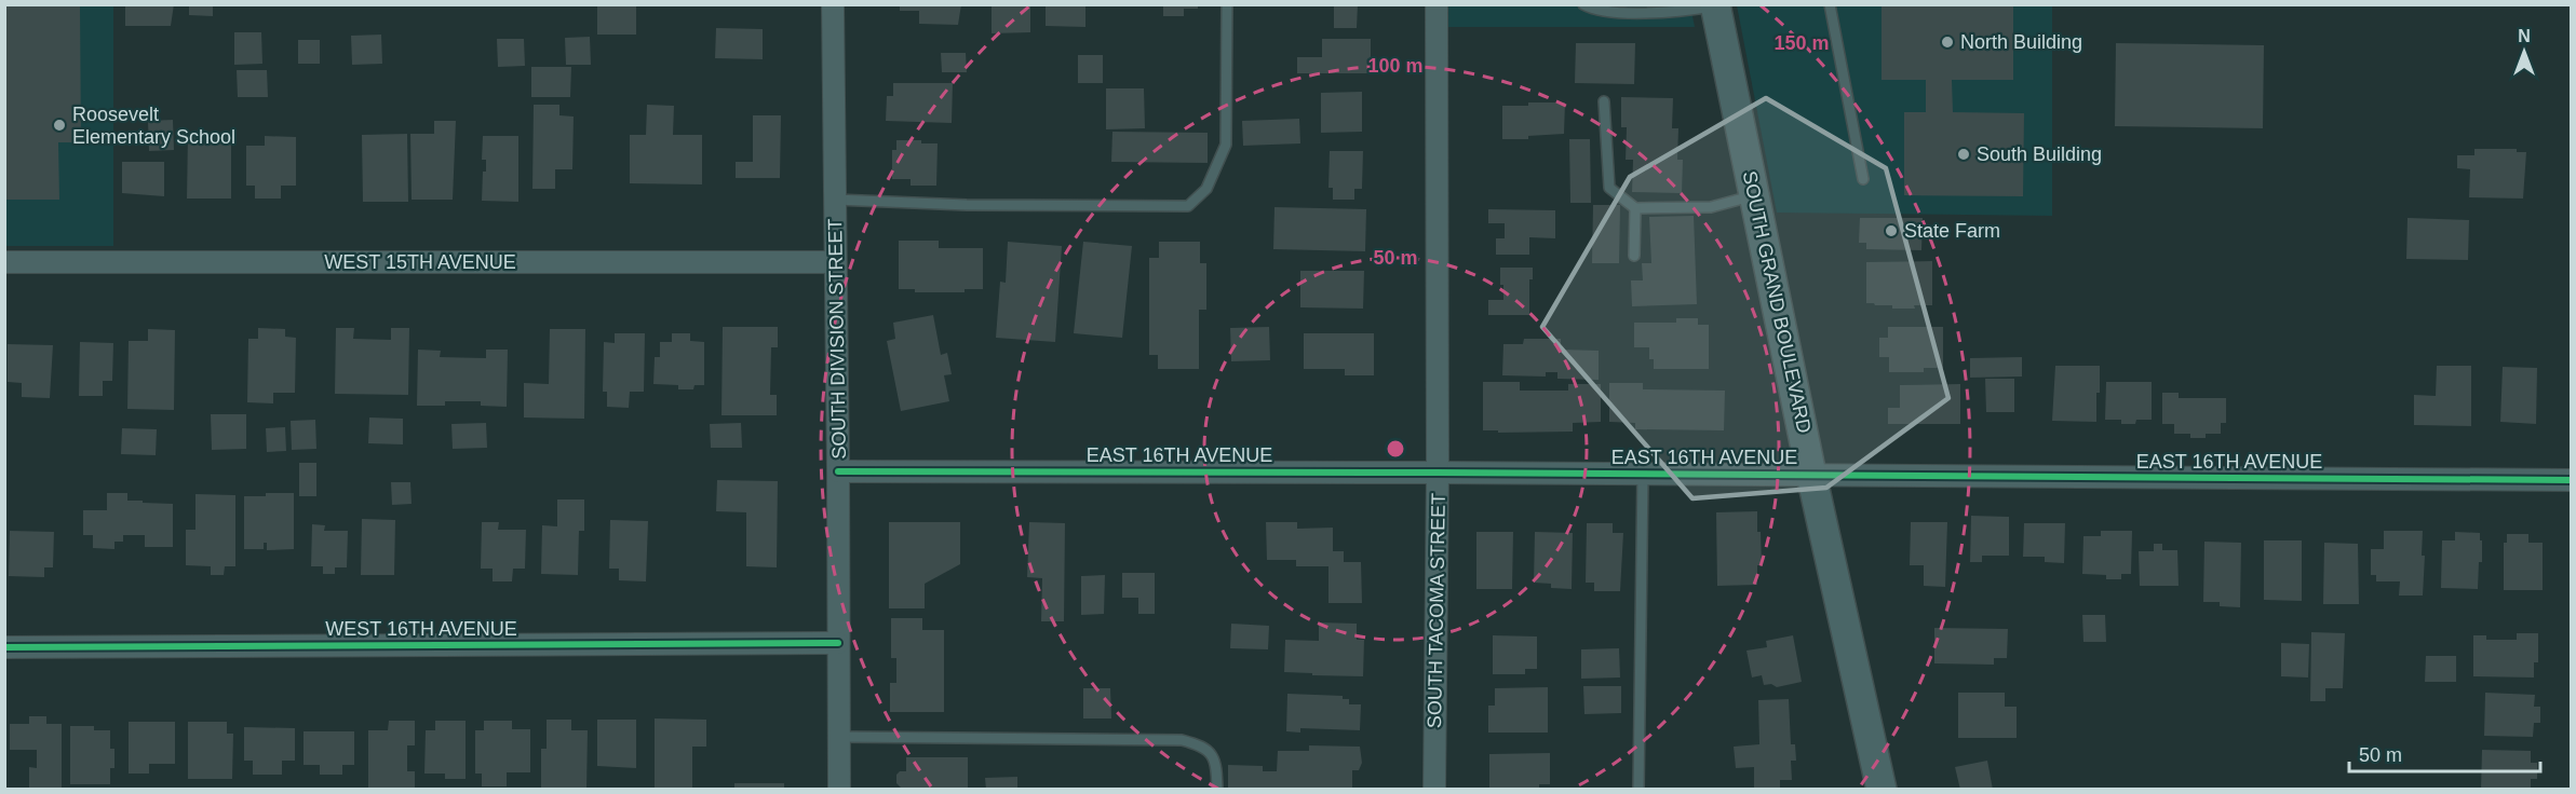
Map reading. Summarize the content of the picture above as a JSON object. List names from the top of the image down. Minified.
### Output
{"streets":{"main road":["SOUTH GRAND BOULEVARD"],"street":["WEST 15TH AVENUE","SOUTH DIVISION STREET","EAST 16TH AVENUE","SOUTH TACOMA STREET","WEST 16TH AVENUE"]},"crossings":[["WEST 15TH AVENUE","SOUTH DIVISION STREET"],["SOUTH GRAND BOULEVARD","EAST 16TH AVENUE"],["SOUTH DIVISION STREET","EAST 16TH AVENUE"],["SOUTH DIVISION STREET","WEST 16TH AVENUE"],["EAST 16TH AVENUE","SOUTH TACOMA STREET"]],"places":["North Building","Roosevelt Elementary School","South Building","State Farm"],"scale_bar":"50 m","north":"top","rings":["150 m","100 m","50 m"]}
